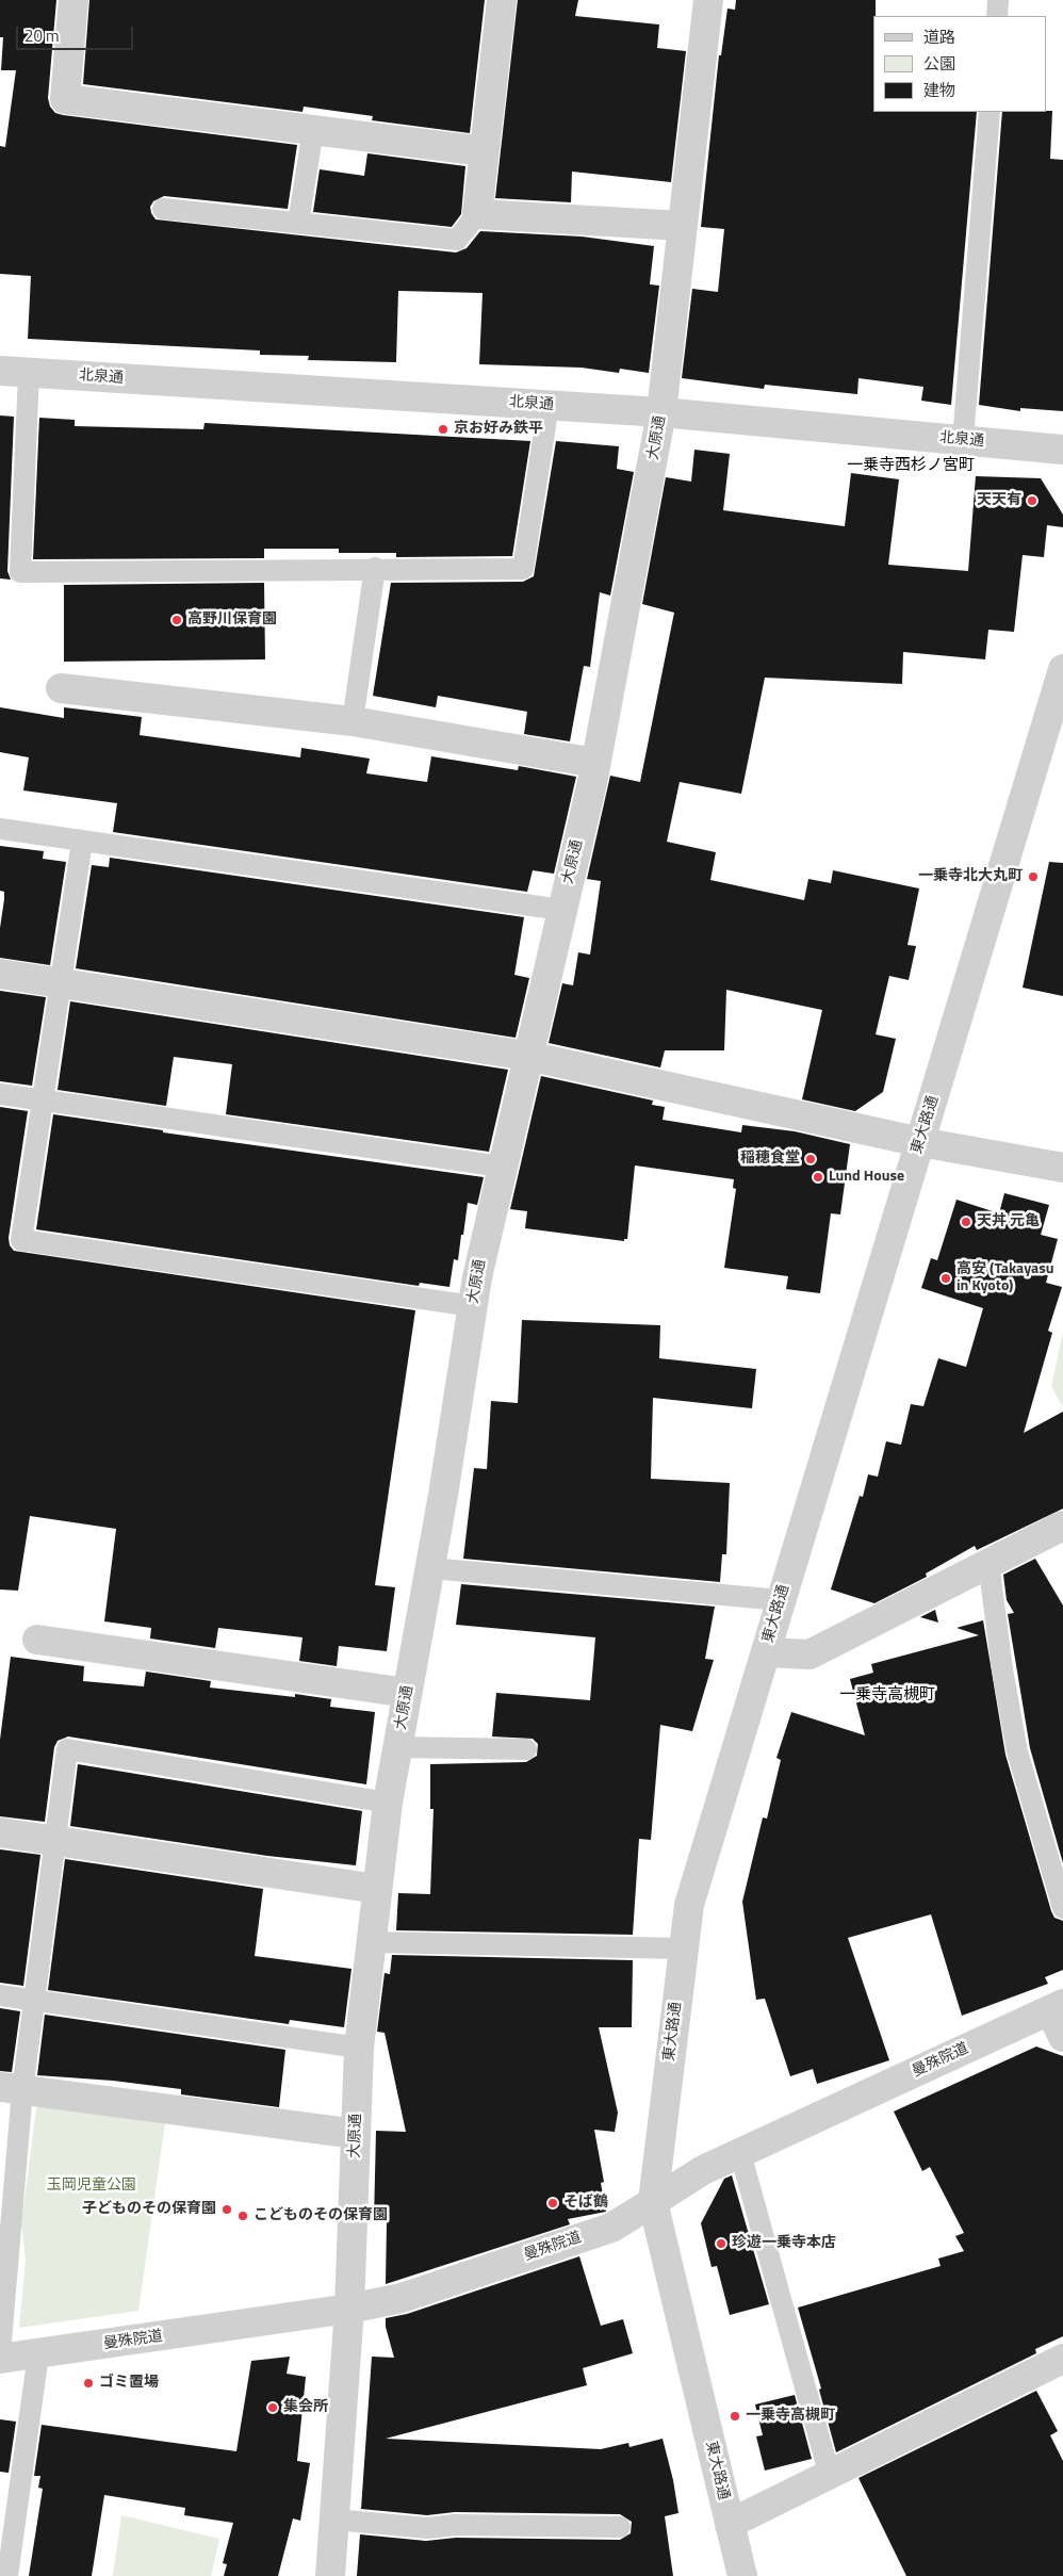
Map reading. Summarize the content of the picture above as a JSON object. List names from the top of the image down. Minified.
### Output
{"streets":{"street":["北泉通","大原通","東大路通","曼殊院道"]},"crossings":[["北泉通","大原通"],["大原通","曼殊院道"],["東大路通","曼殊院道"]],"districts":["一乗寺西杉ノ宮町","一乗寺高槻町"],"parks":["玉岡児童公園"],"places":["京お好み鉄平","天天有","高野川保育園","一乗寺北大丸町","稲穂食堂","Lund House","天丼 元亀","高安 (Takayasu in Kyoto)","そば鶴","子どものその保育園","こどものその保育園","珍遊一乗寺本店","ゴミ置場","集会所","一乗寺高槻町"],"legend":["道路","公園","建物"],"scale_bar":"20 m"}
